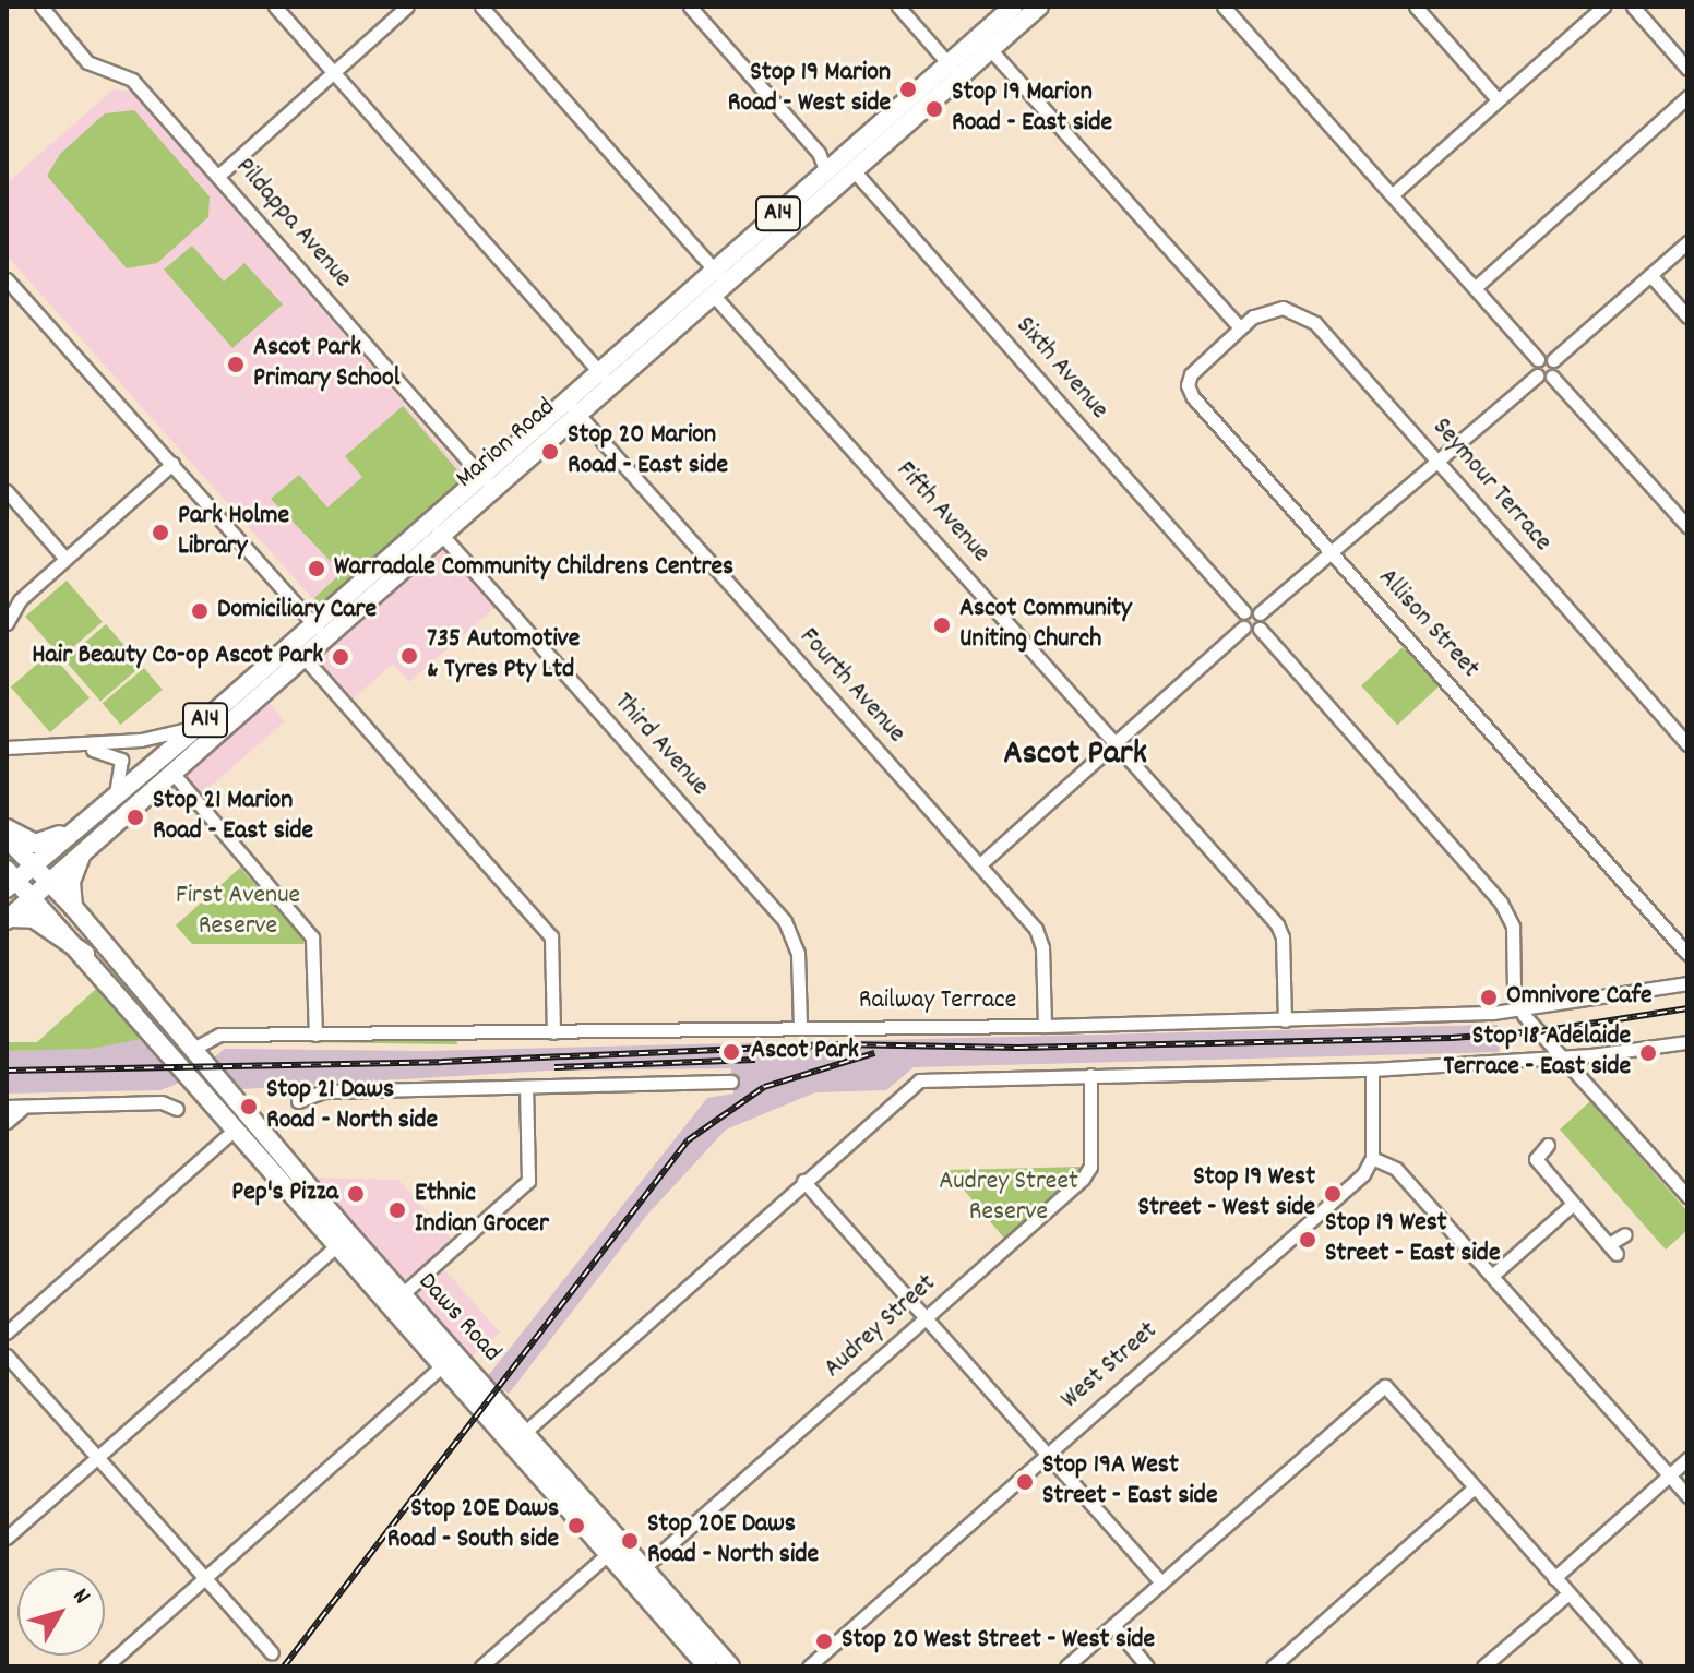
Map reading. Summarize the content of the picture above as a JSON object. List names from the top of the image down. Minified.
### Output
{"streets":{"main road":["A14","Marion Road","Daws Road"],"street":["Pildappa Avenue","Sixth Avenue","Seymour Terrace","Fifth Avenue","Allison Street","Fourth Avenue","Third Avenue","Railway Terrace","Audrey Street","West Street"]},"crossings":[["Pildappa Avenue","Marion Road"],["Sixth Avenue","Marion Road"],["Marion Road","Fifth Avenue"],["Marion Road","Fourth Avenue"],["Marion Road","Third Avenue"],["Marion Road","Daws Road"],["Seymour Terrace","Allison Street"],["Fifth Avenue","Railway Terrace"],["Fourth Avenue","Railway Terrace"],["Third Avenue","Railway Terrace"],["Railway Terrace","Daws Road"],["Daws Road","Audrey Street"]],"districts":["Ascot Park"],"parks":["First Avenue Reserve","Audrey Street Reserve"],"places":["Stop 19 Marion Road - West side","Stop 19 Marion Road - East side","Ascot Park Primary School","Stop 20 Marion Road - East side","Park Holme Library","Warradale Community Childrens Centres","Domiciliary Care","Ascot Community Uniting Church","735 Automotive & Tyres Pty Ltd","Hair Beauty Co-op Ascot Park","Stop 21 Marion Road - East side","Omnivore Cafe","Ascot Park","Stop 18 Adelaide Terrace - East side","Stop 21 Daws Road - North side","Pep's Pizza","Stop 19 West Street - West side","Ethnic Indian Grocer","Stop 19 West Street - East side","Stop 19A West Street - East side","Stop 20E Daws Road - South side","Stop 20E Daws Road - North side","Stop 20 West Street - West side"],"north":"top right"}
